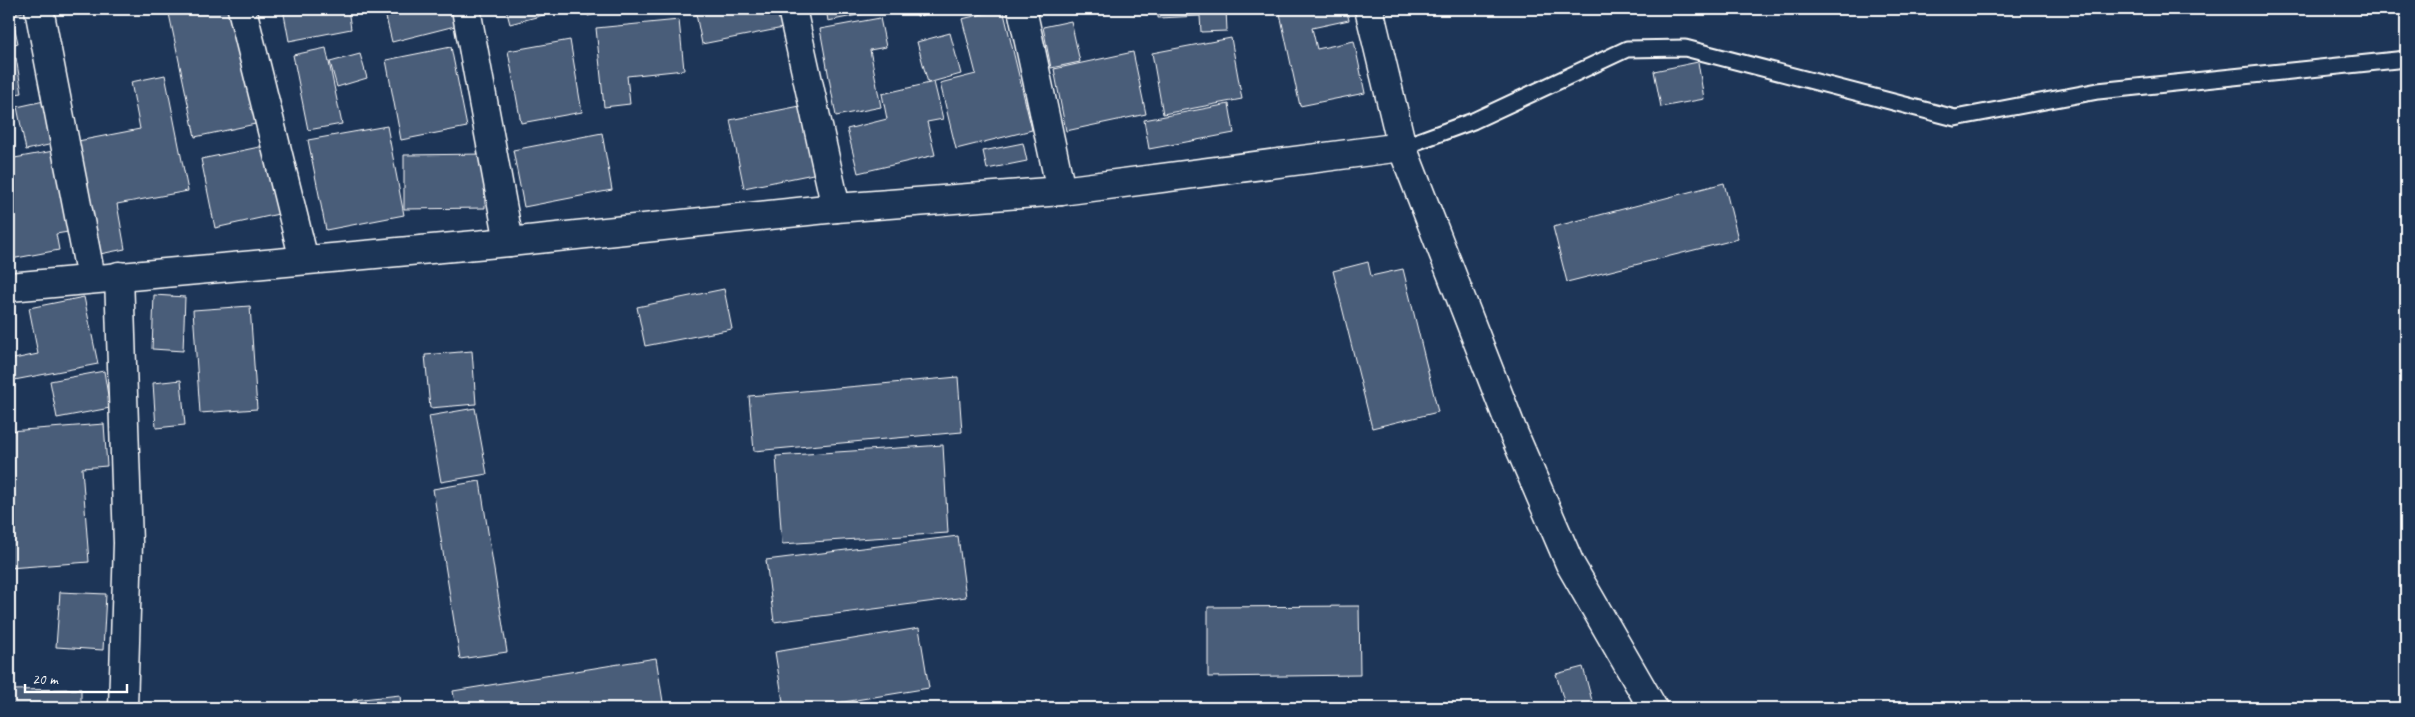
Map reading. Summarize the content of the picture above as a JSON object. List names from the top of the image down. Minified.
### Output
{"scale_bar":"20 m"}
